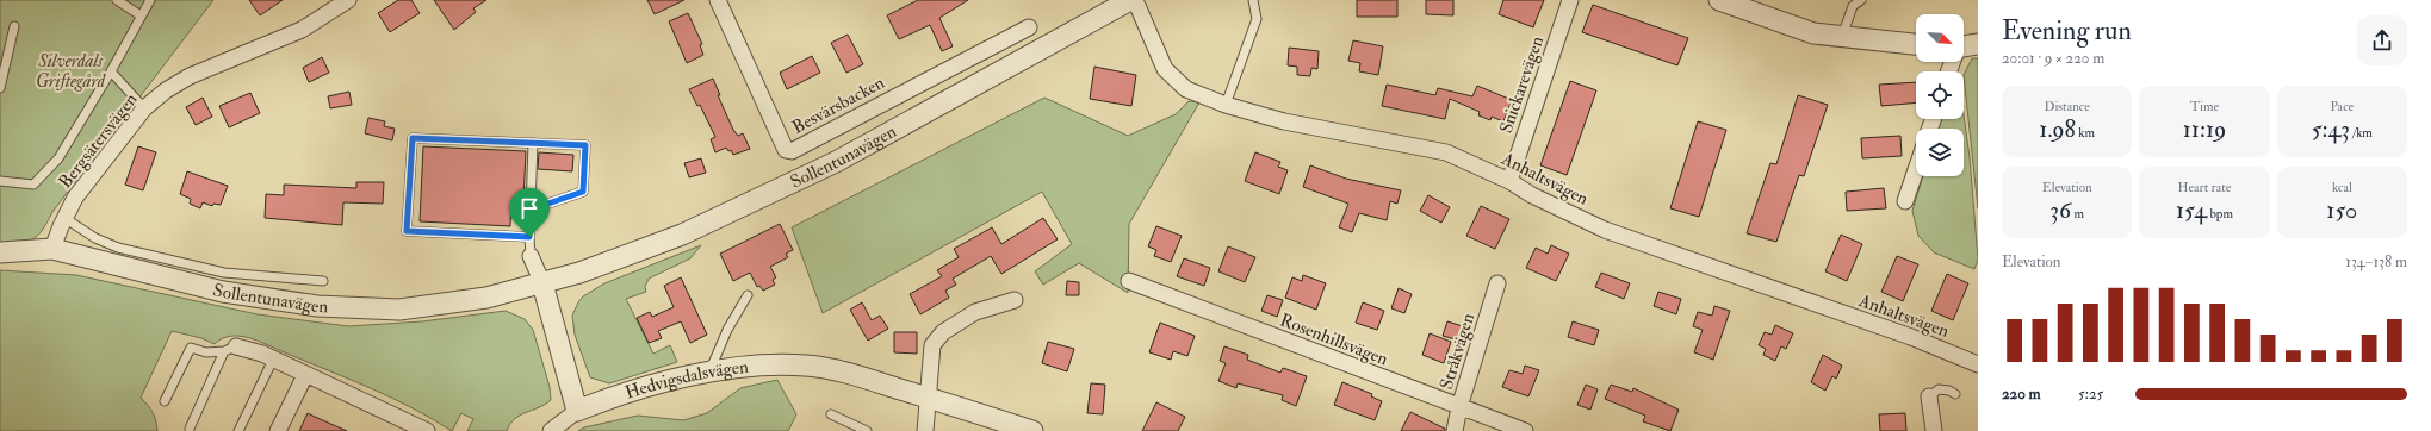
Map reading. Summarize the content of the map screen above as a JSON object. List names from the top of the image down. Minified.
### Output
{"streets":{"street":["Snickarevägen","Besvärsbacken","Bergsätersvägen","Sollentunavägen","Anhaltsvägen","Rosenhillsvägen","Stråkvägen","Hedvigsdalsvägen"]},"crossings":[["Snickarevägen","Anhaltsvägen"],["Bergsätersvägen","Sollentunavägen"],["Rosenhillsvägen","Stråkvägen"]],"parks":["Silverdals Griftegård"],"north":"bottom right","page":{"heading":["Evening run","20:01 · 9 × 220 m"],"stats":[["Distance","1.98 km"],["Time","11:19"],["Pace","5:43 /km"],["Elevation","36 m"],["Heart rate","154 bpm"],["kcal","150"]],"chart":["Elevation","134–138 m"],"list":[{"name":"220 m","note":"5:25"}]}}
